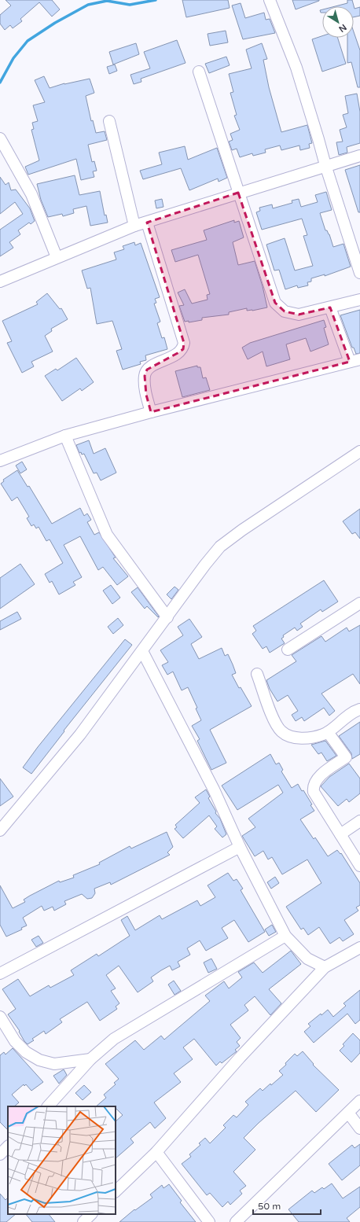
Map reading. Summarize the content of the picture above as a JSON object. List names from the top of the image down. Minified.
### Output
{"scale_bar":"50 m","north":"bottom right"}
